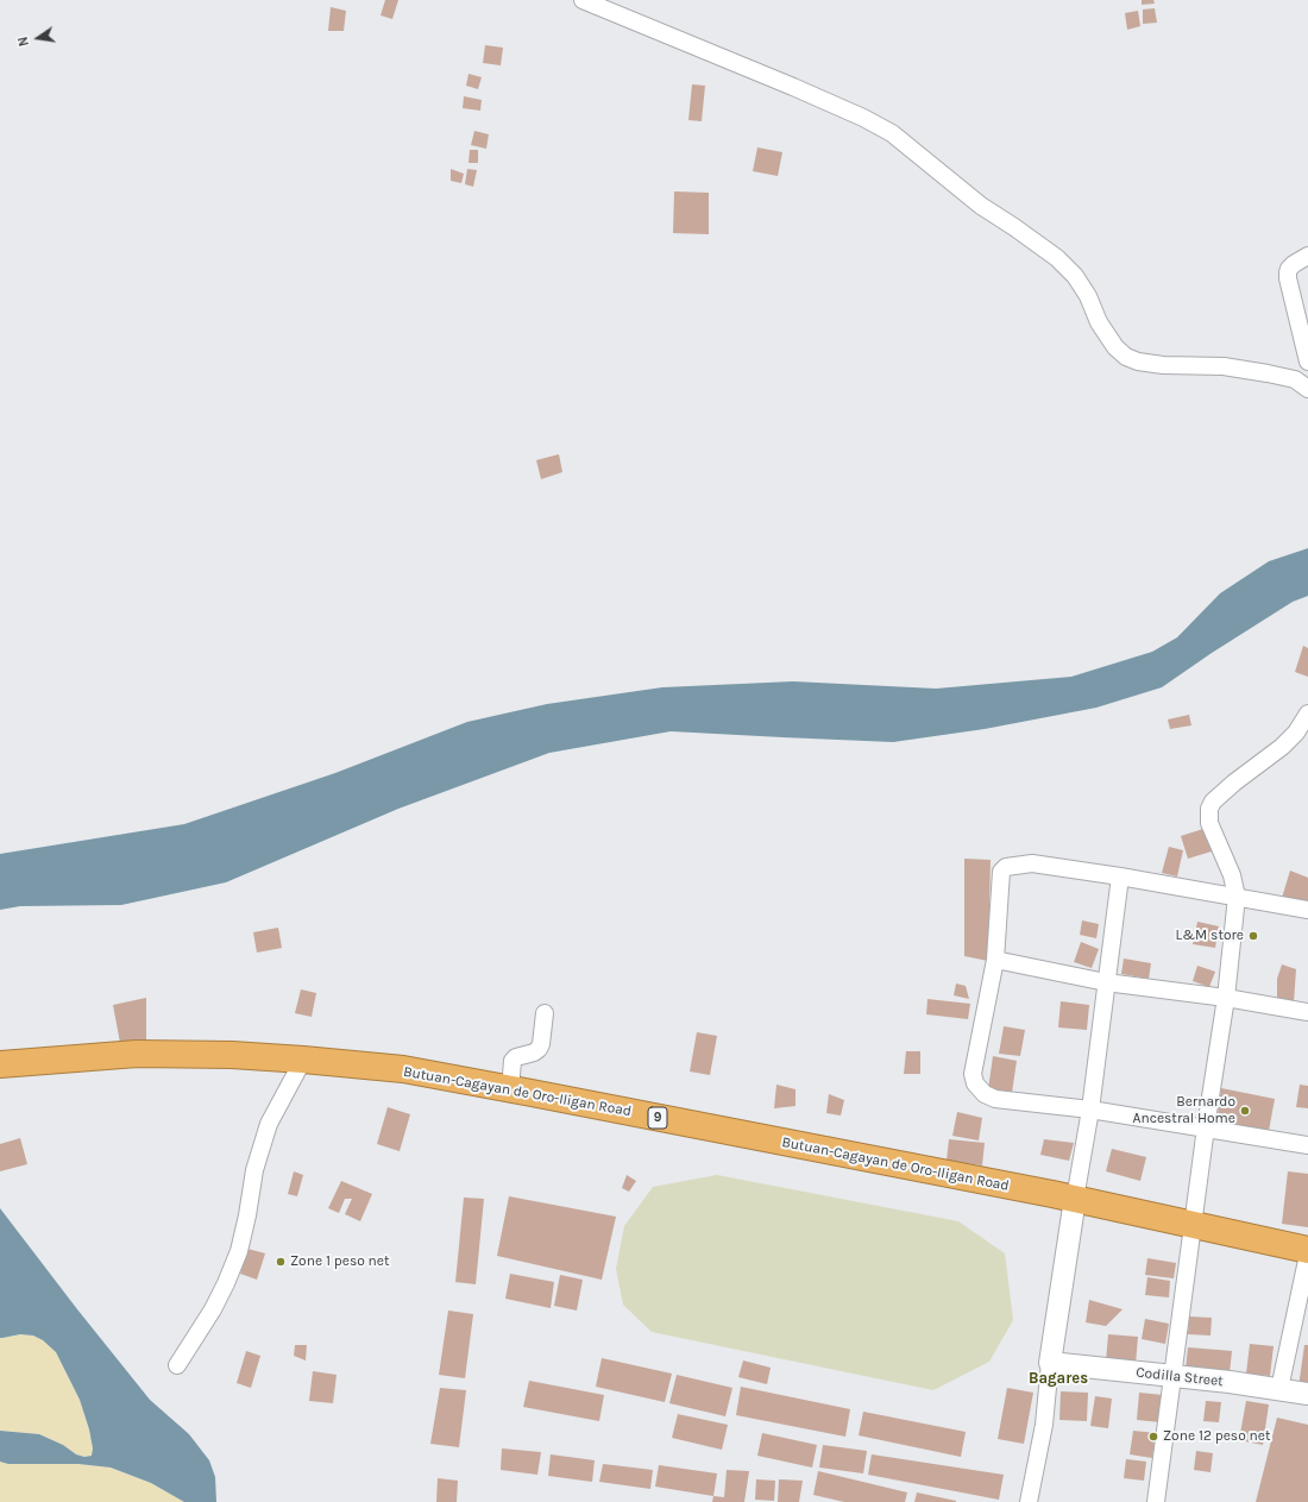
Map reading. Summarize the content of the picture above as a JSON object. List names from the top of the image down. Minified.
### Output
{"streets":{"highway":["Butuan-Cagayan de Oro-Iligan Road","9"],"street":["Codilla Street"]},"districts":["Bagares"],"places":["L&M store","Bernardo Ancestral Home","Zone 1 peso net","Zone 12 peso net"],"north":"left"}
